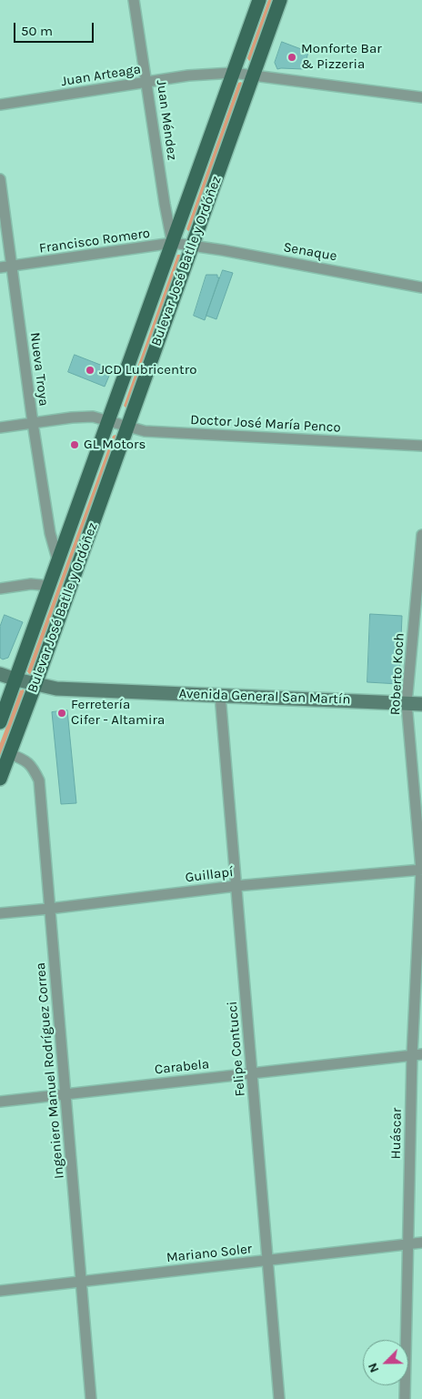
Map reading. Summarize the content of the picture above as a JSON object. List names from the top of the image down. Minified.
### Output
{"streets":{"main road":["Bulevar José Batlle y Ordóñez","Avenida General San Martín"],"street":["Juan Arteaga","Juan Méndez","Francisco Romero","Senaque","Nueva Troya","Doctor José María Penco","Roberto Koch","Guillapí","Felipe Contucci","Carabela","Ingeniero Manuel Rodríguez Correa","Huáscar","Mariano Soler"]},"crossings":[["Juan Arteaga","Juan Méndez"],["Juan Arteaga","Bulevar José Batlle y Ordóñez"],["Juan Méndez","Francisco Romero"],["Juan Méndez","Bulevar José Batlle y Ordóñez"],["Francisco Romero","Senaque"],["Francisco Romero","Bulevar José Batlle y Ordóñez"],["Francisco Romero","Nueva Troya"],["Senaque","Bulevar José Batlle y Ordóñez"],["Bulevar José Batlle y Ordóñez","Nueva Troya"],["Bulevar José Batlle y Ordóñez","Doctor José María Penco"],["Bulevar José Batlle y Ordóñez","Avenida General San Martín"],["Bulevar José Batlle y Ordóñez","Ingeniero Manuel Rodríguez Correa"],["Nueva Troya","Doctor José María Penco"],["Roberto Koch","Avenida General San Martín"],["Roberto Koch","Guillapí"],["Roberto Koch","Huáscar"],["Avenida General San Martín","Felipe Contucci"],["Guillapí","Felipe Contucci"],["Guillapí","Ingeniero Manuel Rodríguez Correa"],["Guillapí","Huáscar"],["Felipe Contucci","Carabela"],["Felipe Contucci","Mariano Soler"],["Carabela","Ingeniero Manuel Rodríguez Correa"],["Carabela","Huáscar"],["Ingeniero Manuel Rodríguez Correa","Mariano Soler"],["Huáscar","Mariano Soler"]],"places":["Monforte Bar & Pizzeria","JCD Lubricentro","GL Motors","Ferretería Cifer - Altamira"],"scale_bar":"50 m","north":"bottom left"}
